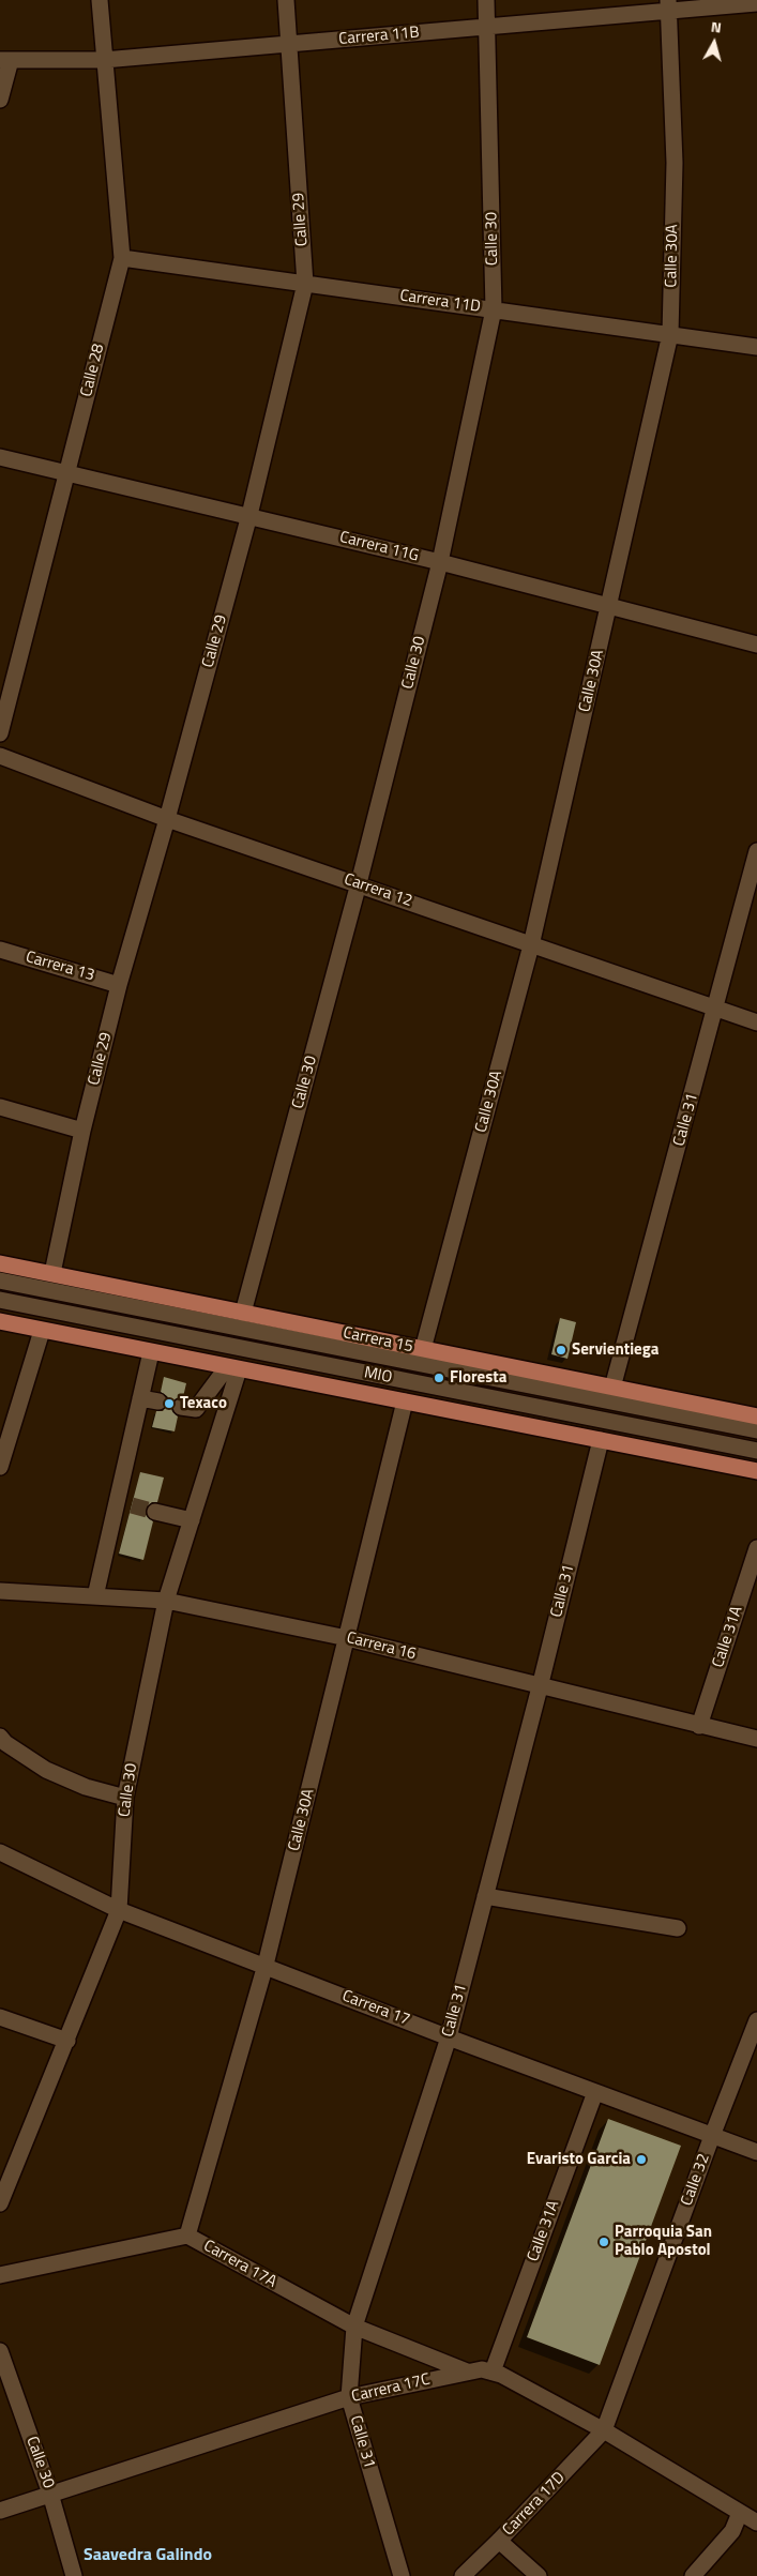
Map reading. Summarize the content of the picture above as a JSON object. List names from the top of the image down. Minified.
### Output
{"streets":{"main road":["Carrera 15"],"street":["Carrera 11B","Calle 29","Calle 30","Calle 30A","Carrera 11D","Calle 28","Carrera 11G","Carrera 12","Carrera 13","Calle 31","MIO","Calle 31A","Carrera 16","Carrera 17","Calle 32","Carrera 17A","Carrera 17C","Carrera 17D"]},"crossings":[["Carrera 11B","Calle 29"],["Carrera 11B","Calle 30"],["Carrera 11B","Calle 30A"],["Carrera 11B","Calle 28"],["Calle 29","Carrera 11D"],["Calle 29","Carrera 11G"],["Calle 29","Carrera 12"],["Calle 29","Carrera 13"],["Calle 29","Carrera 15"],["Calle 30","Carrera 11D"],["Calle 30","Carrera 11G"],["Calle 30","Carrera 12"],["Calle 30","Carrera 15"],["Calle 30","Carrera 16"],["Calle 30","Carrera 17"],["Calle 30","Carrera 17C"],["Calle 30A","Carrera 11D"],["Calle 30A","Carrera 11G"],["Calle 30A","Carrera 12"],["Calle 30A","Carrera 15"],["Calle 30A","Carrera 16"],["Calle 30A","Carrera 17"],["Calle 30A","Carrera 17A"],["Carrera 11D","Calle 28"],["Calle 28","Carrera 11G"],["Carrera 12","Calle 31"],["Calle 31","Carrera 15"],["Calle 31","Carrera 16"],["Calle 31","Carrera 17"],["Calle 31","Carrera 17A"],["Calle 31","Carrera 17C"],["Calle 31A","Carrera 16"],["Calle 31A","Carrera 17"],["Calle 31A","Carrera 17C"],["Carrera 17","Calle 32"],["Calle 32","Carrera 17C"],["Calle 32","Carrera 17D"],["Carrera 17A","Carrera 17C"],["Carrera 17C","Carrera 17D"]],"districts":["Saavedra Galindo"],"places":["Servientiega","Floresta","Texaco","Evaristo Garcia","Parroquia San Pablo Apostol"],"north":"top"}
